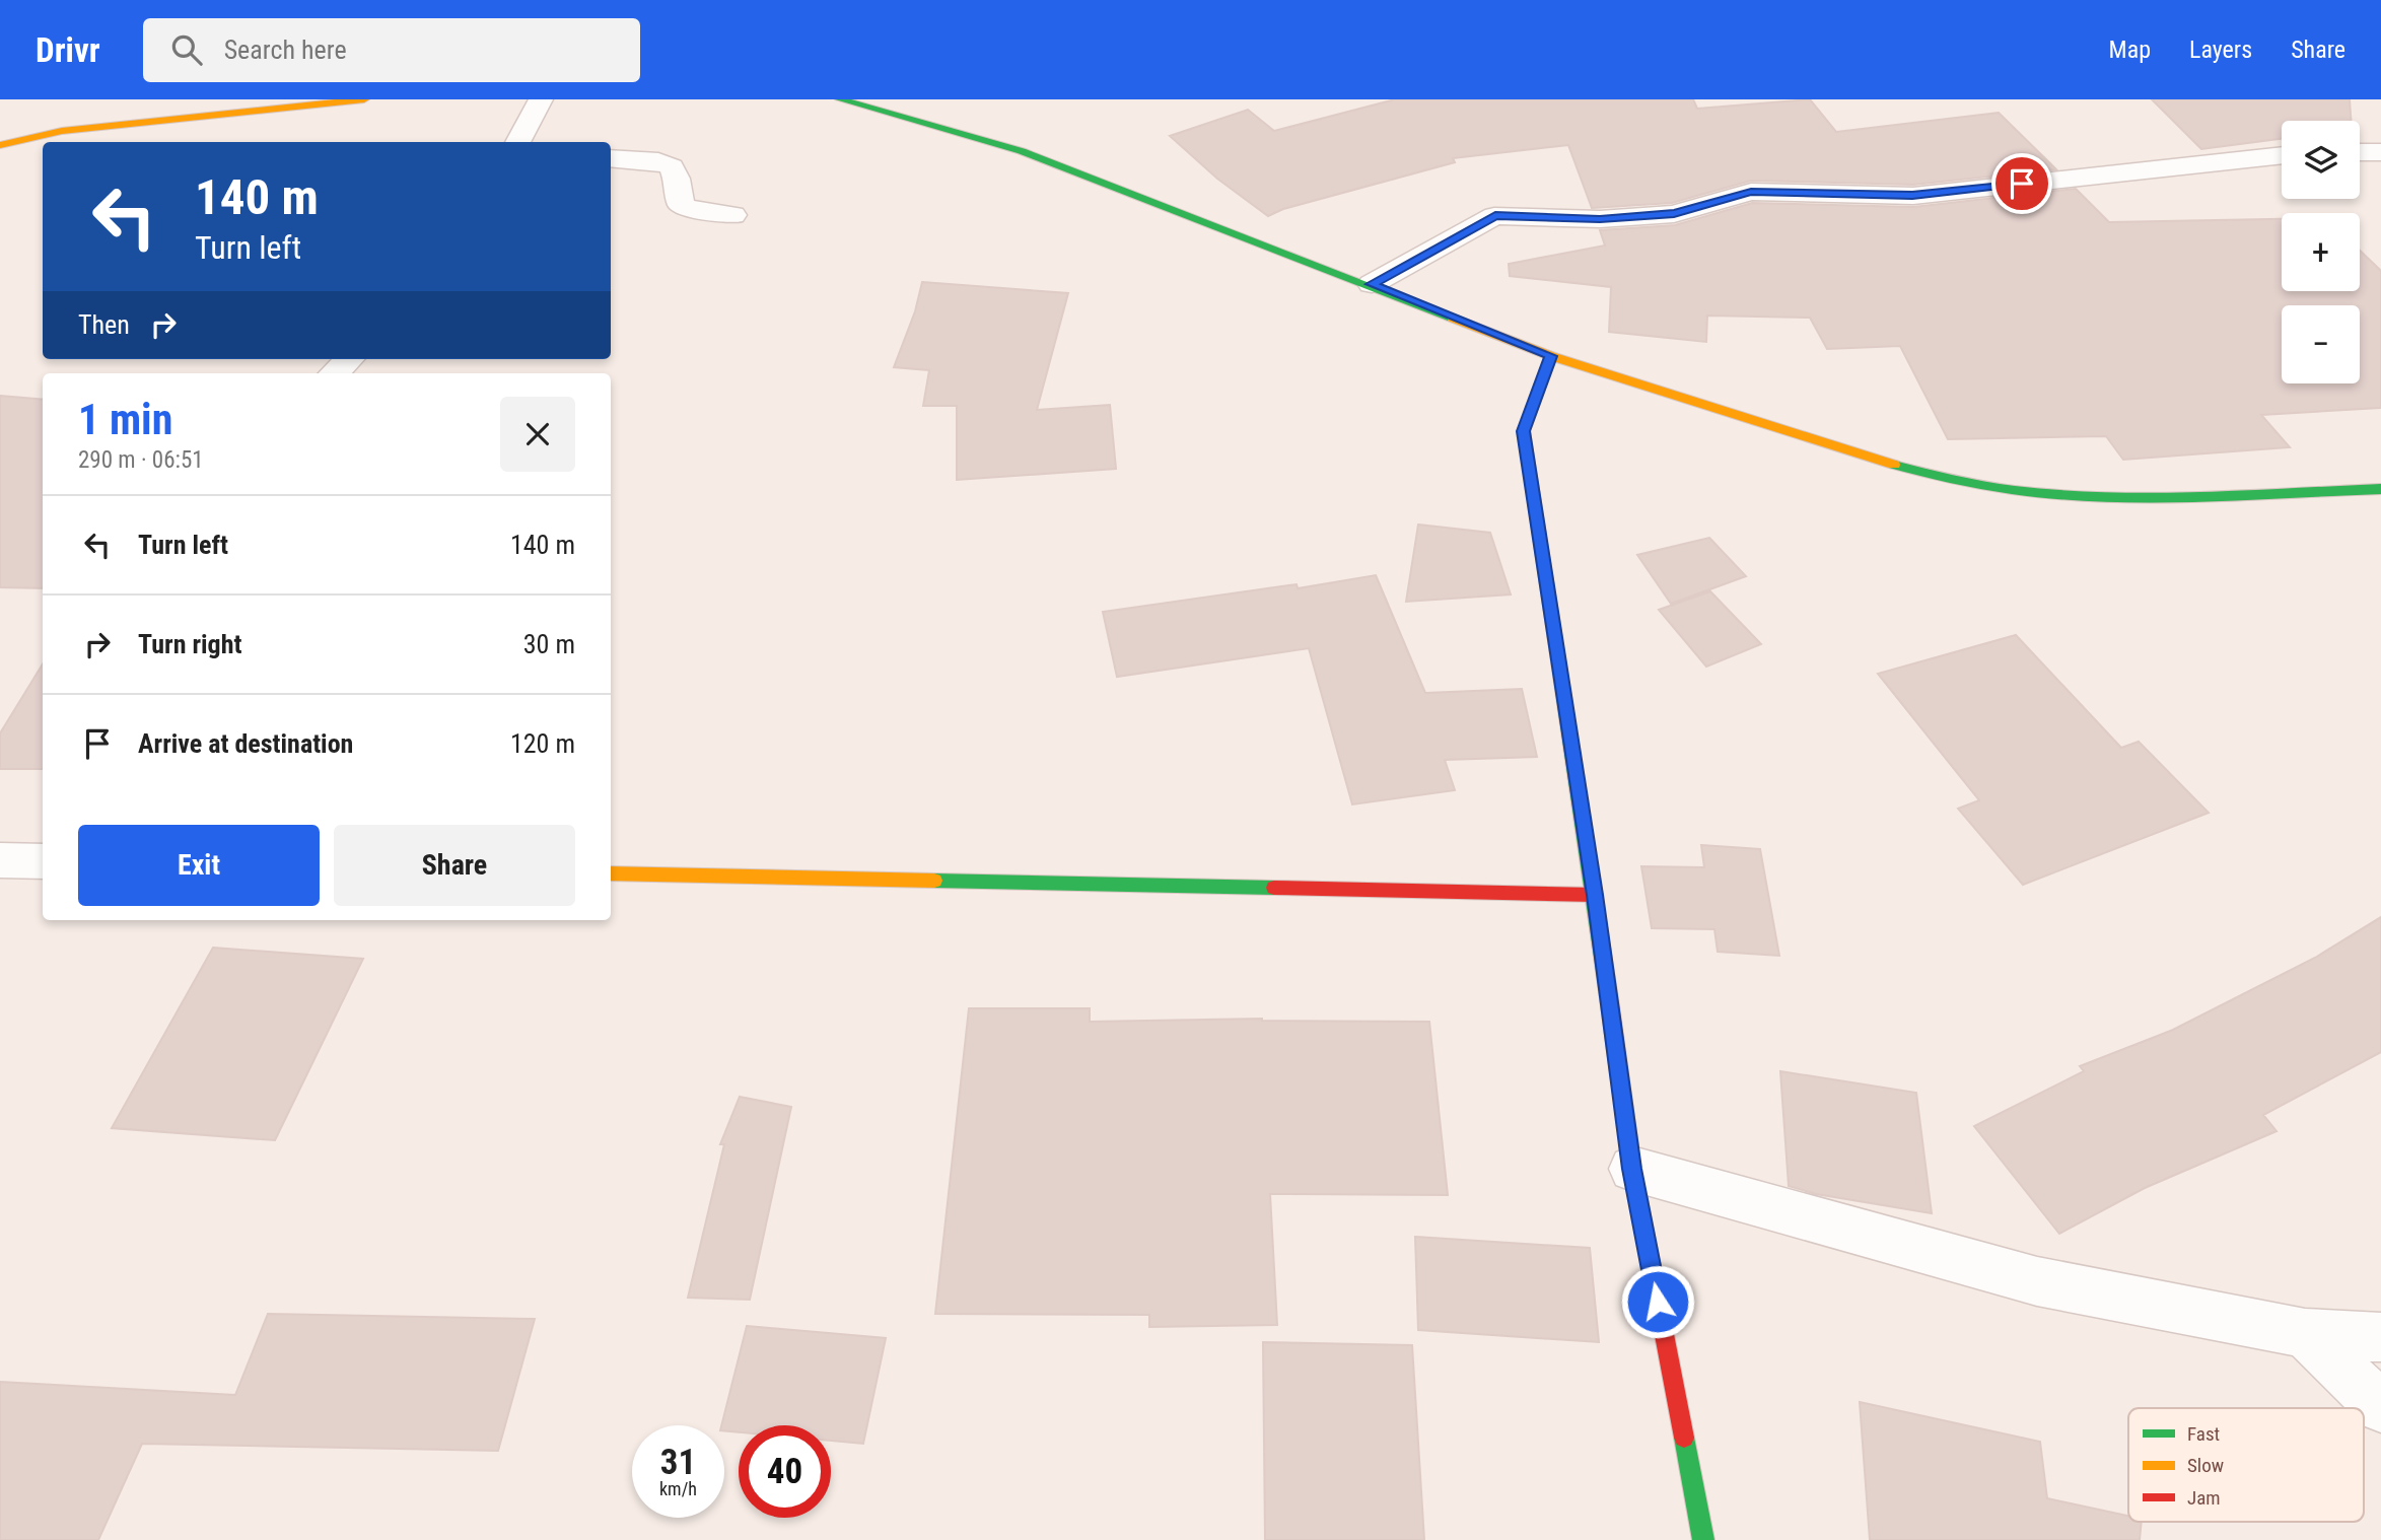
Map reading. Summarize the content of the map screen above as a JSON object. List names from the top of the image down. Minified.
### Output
{"legend":["Fast","Slow","Jam"],"page":{"header":"Drivr","search":"Search here","nav":["Map","Layers","Share"],"map_buttons":["+","−"],"turn":["140 m","Turn left"],"then":"Then","heading":["1 min","290 m · 06:51"],"list":[{"name":"Turn left","value":"140 m"},{"name":"Turn right","value":"30 m"},{"name":"Arrive at destination","value":"120 m"}],"buttons":["Exit","Share"],"speed":"31 km/h","limit":"40"}}
